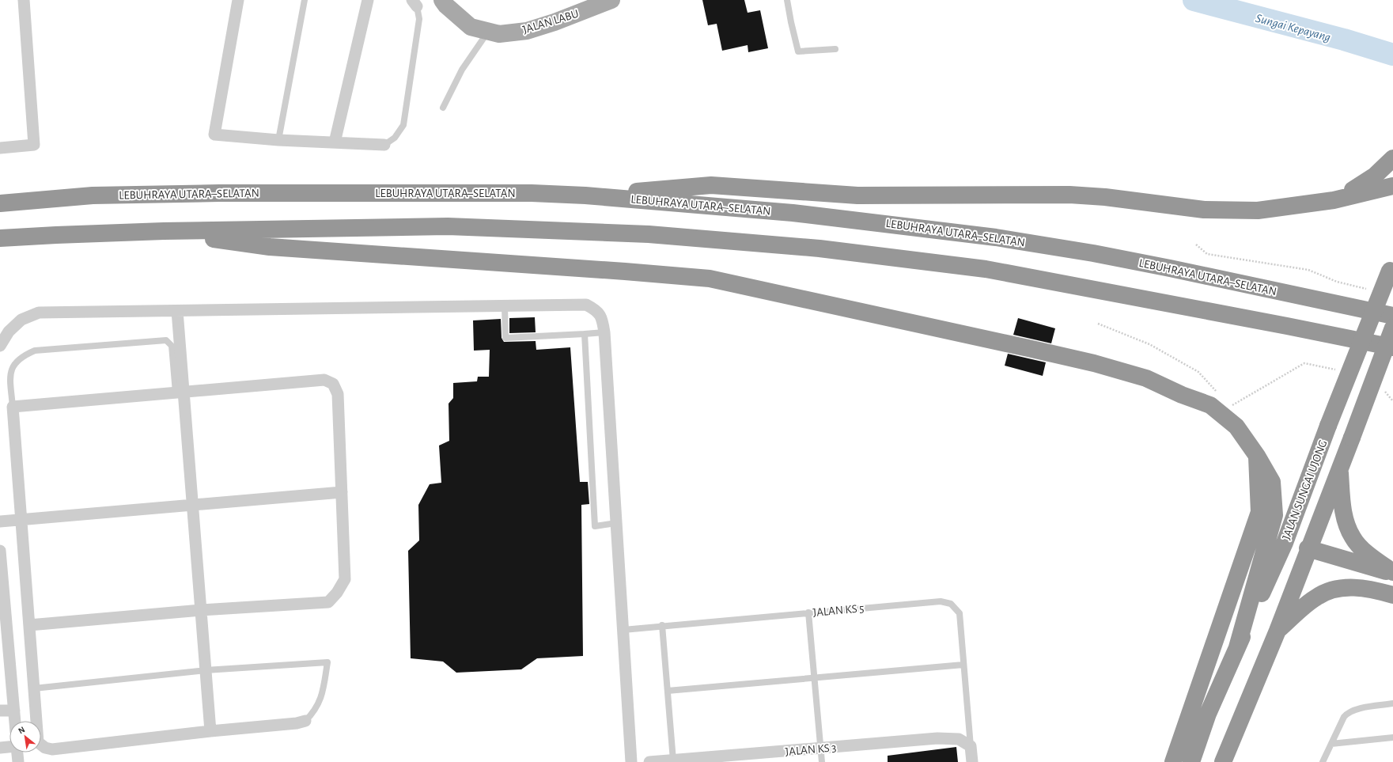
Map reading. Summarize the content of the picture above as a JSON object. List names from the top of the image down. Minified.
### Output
{"streets":{"highway":["LEBUHRAYA UTARA–SELATAN","JALAN SUNGAI UJONG"],"main road":["JALAN LABU"],"street":["JALAN KS 3"],"lane":["JALAN KS 5"]},"crossings":[["JALAN KS 5","JALAN KS 3"]],"water":["Sungai Kepayang"],"north":"top left"}
